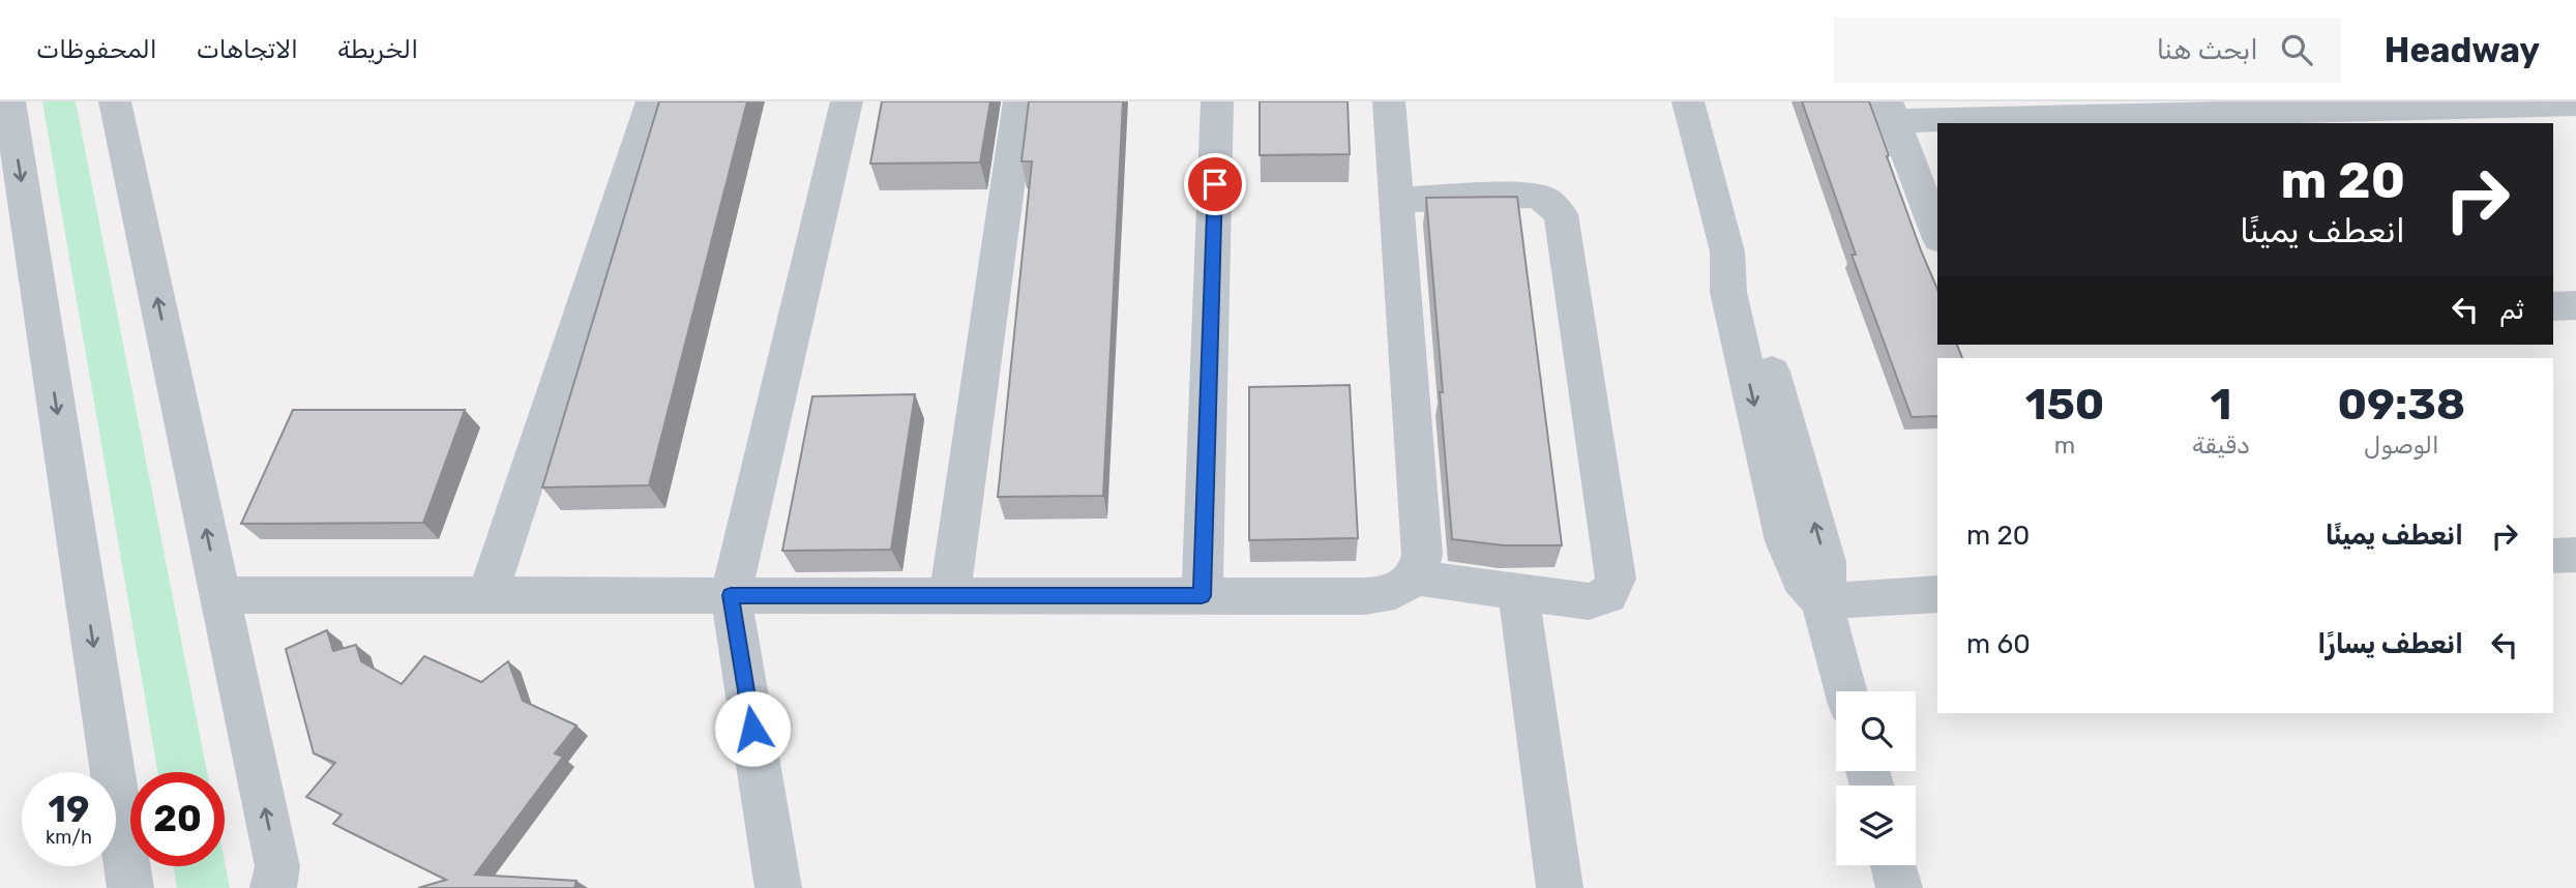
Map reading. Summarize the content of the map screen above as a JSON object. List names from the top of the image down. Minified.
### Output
{"page":{"header":"Headway","search":"ابحث هنا","nav":["الخريطة","الاتجاهات","المحفوظات"],"turn":["20 m","انعطف يمينًا"],"then":"ثم","eta":["09:38","الوصول","1","دقيقة","150","m"],"list":[{"name":"انعطف يمينًا","value":"20 m"},{"name":"انعطف يسارًا","value":"60 m"}],"speed":"19 km/h","limit":"20"}}
